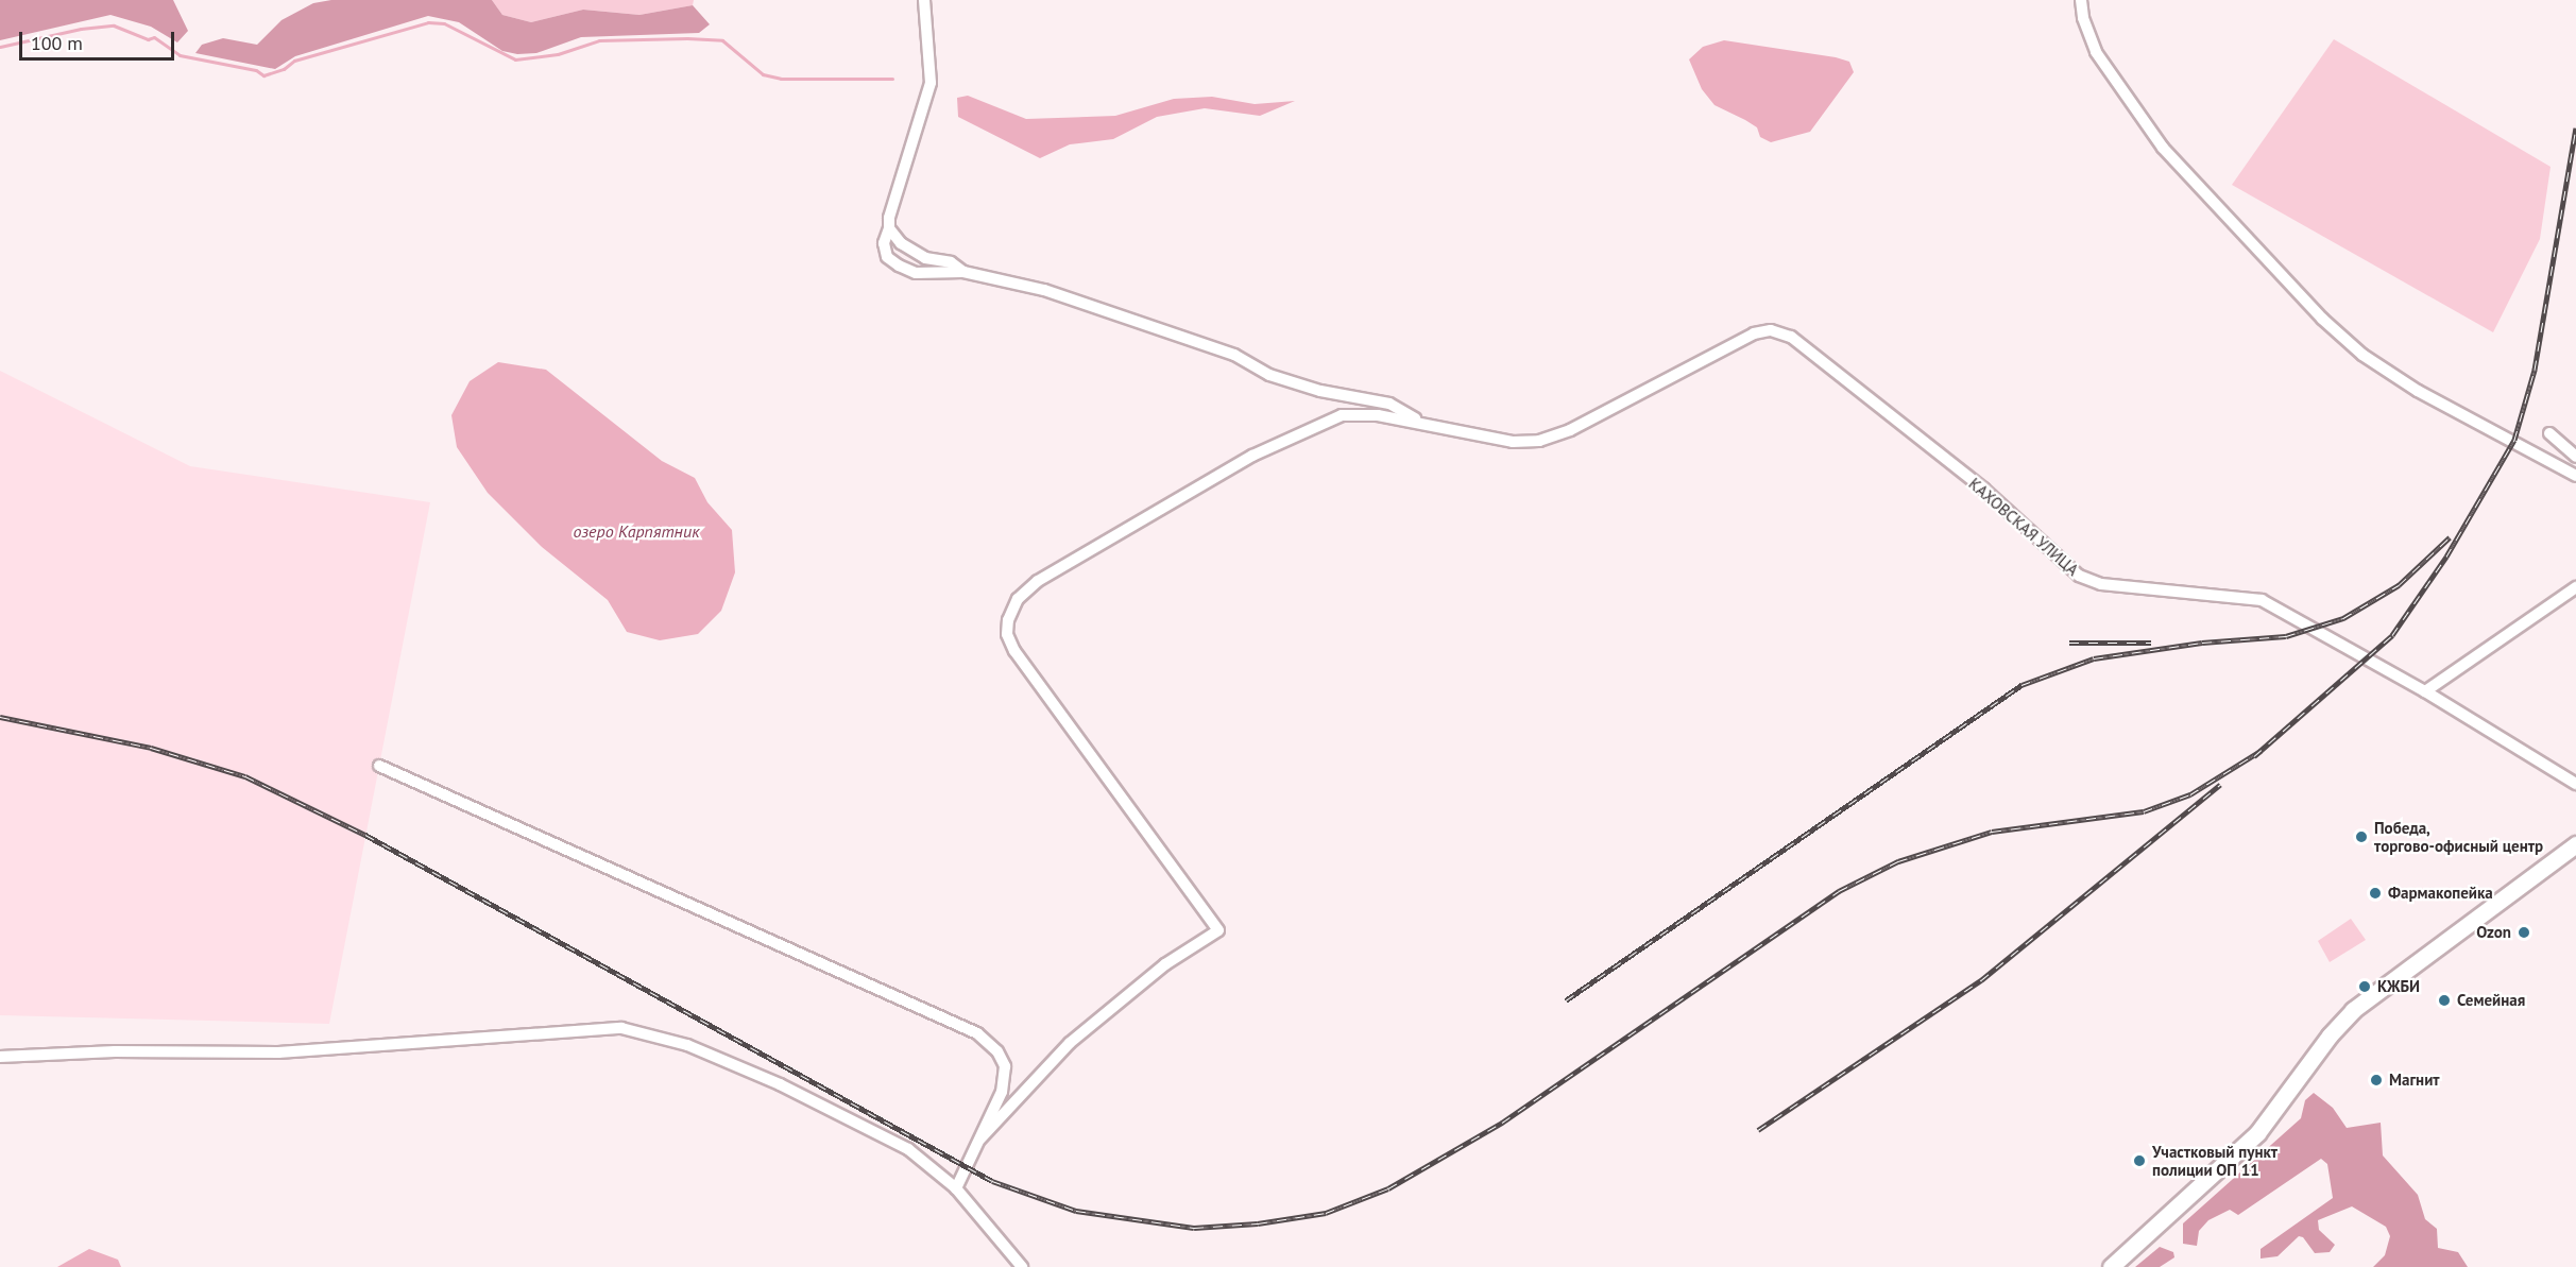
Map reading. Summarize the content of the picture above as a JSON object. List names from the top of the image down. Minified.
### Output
{"streets":{"street":["КАХОВСКАЯ УЛИЦА"]},"water":["озеро Карпятник"],"places":["Победа, торгово-офисный центр","Фармакопейка","Ozon","КЖБИ","Семейная","Магнит","Участковый пункт полиции ОП 11"],"scale_bar":"100 m"}
